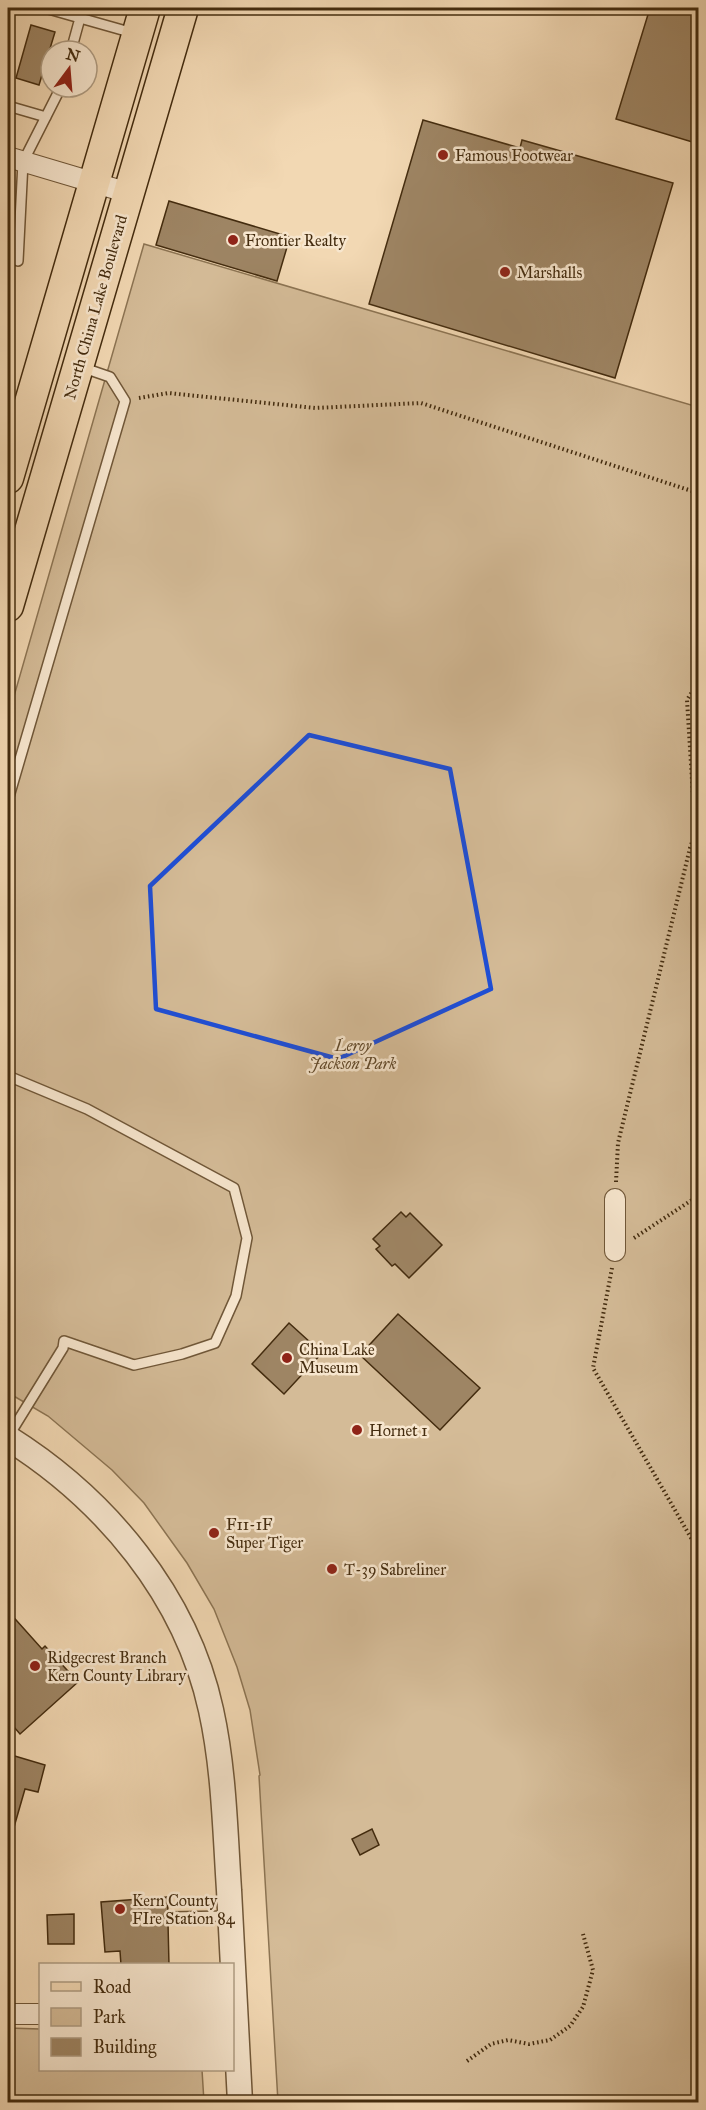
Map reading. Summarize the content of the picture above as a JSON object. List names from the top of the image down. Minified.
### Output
{"streets":{"main road":["North China Lake Boulevard"]},"parks":["Leroy Jackson Park"],"places":["Famous Footwear","Frontier Realty","Marshalls","China Lake Museum","Hornet 1","F11-1F Super Tiger","T-39 Sabreliner","Ridgecrest Branch Kern County Library","Kern County FIre Station 84"],"legend":["Road","Park","Building"],"north":"top"}
